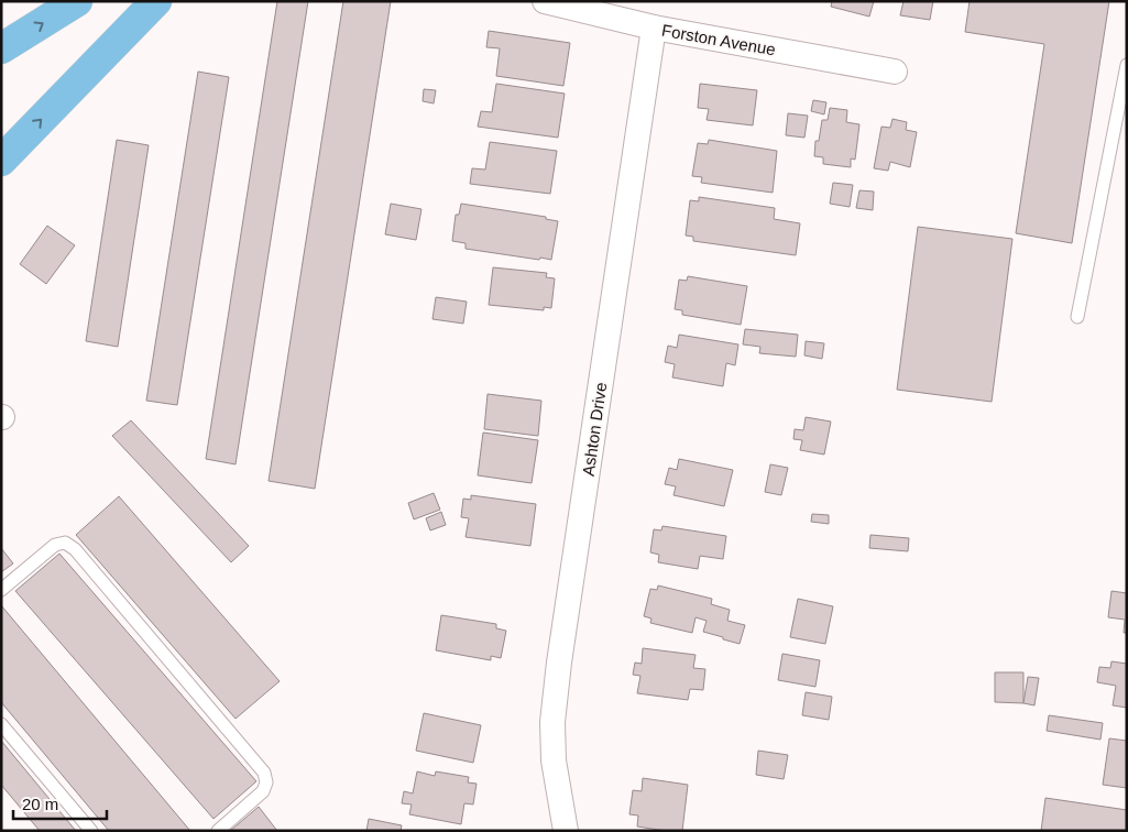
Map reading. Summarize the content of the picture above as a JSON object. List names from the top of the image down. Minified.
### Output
{"streets":{"street":["Forston Avenue","Ashton Drive"]},"crossings":[["Forston Avenue","Ashton Drive"]],"scale_bar":"20 m"}
